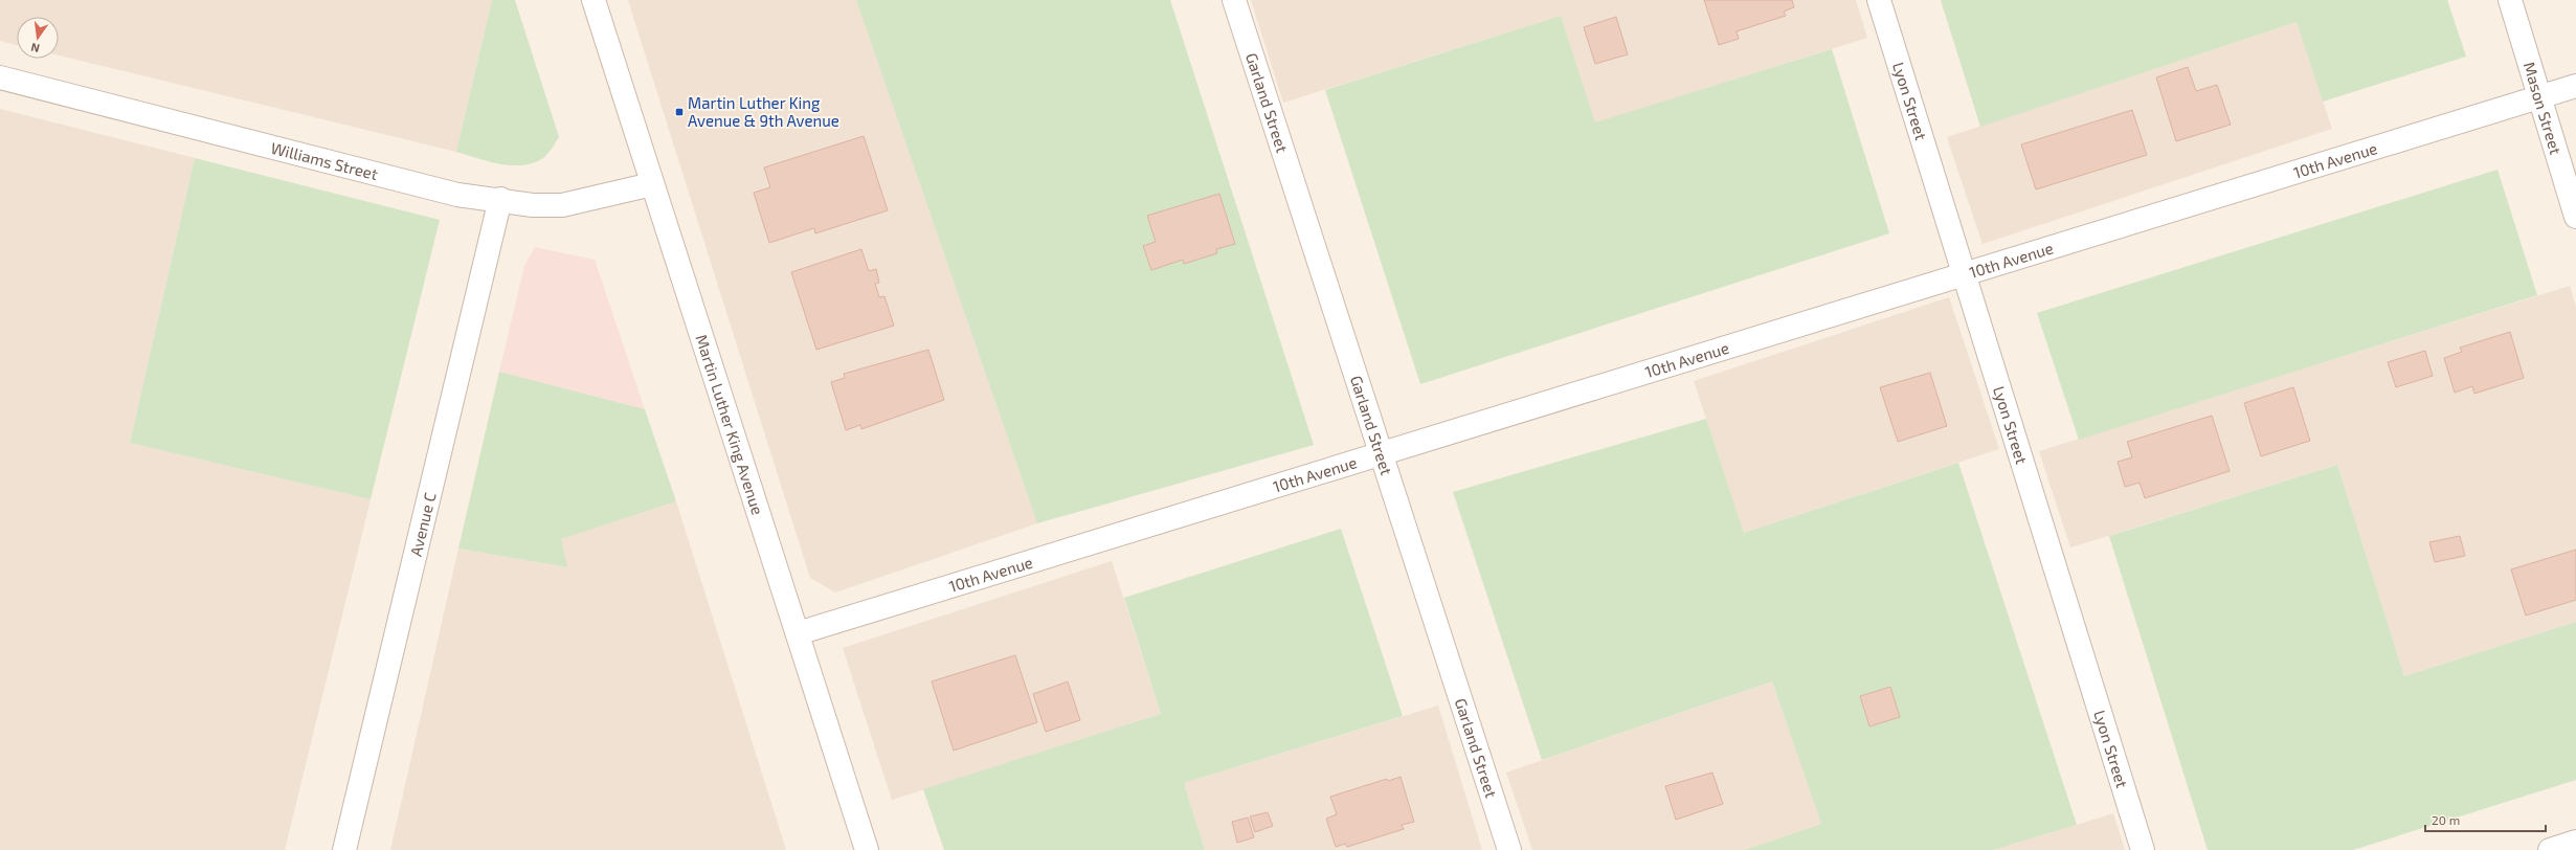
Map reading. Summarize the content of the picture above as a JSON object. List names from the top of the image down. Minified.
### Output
{"streets":{"street":["Lyon Street","Garland Street","Mason Street","Williams Street","10th Avenue","Martin Luther King Avenue","Avenue C"]},"crossings":[["Lyon Street","10th Avenue"],["Garland Street","10th Avenue"],["Mason Street","10th Avenue"],["Williams Street","Martin Luther King Avenue"],["Williams Street","Avenue C"],["10th Avenue","Martin Luther King Avenue"]],"places":{"transit":["Martin Luther King Avenue & 9th Avenue"]},"scale_bar":"20 m","north":"bottom"}
